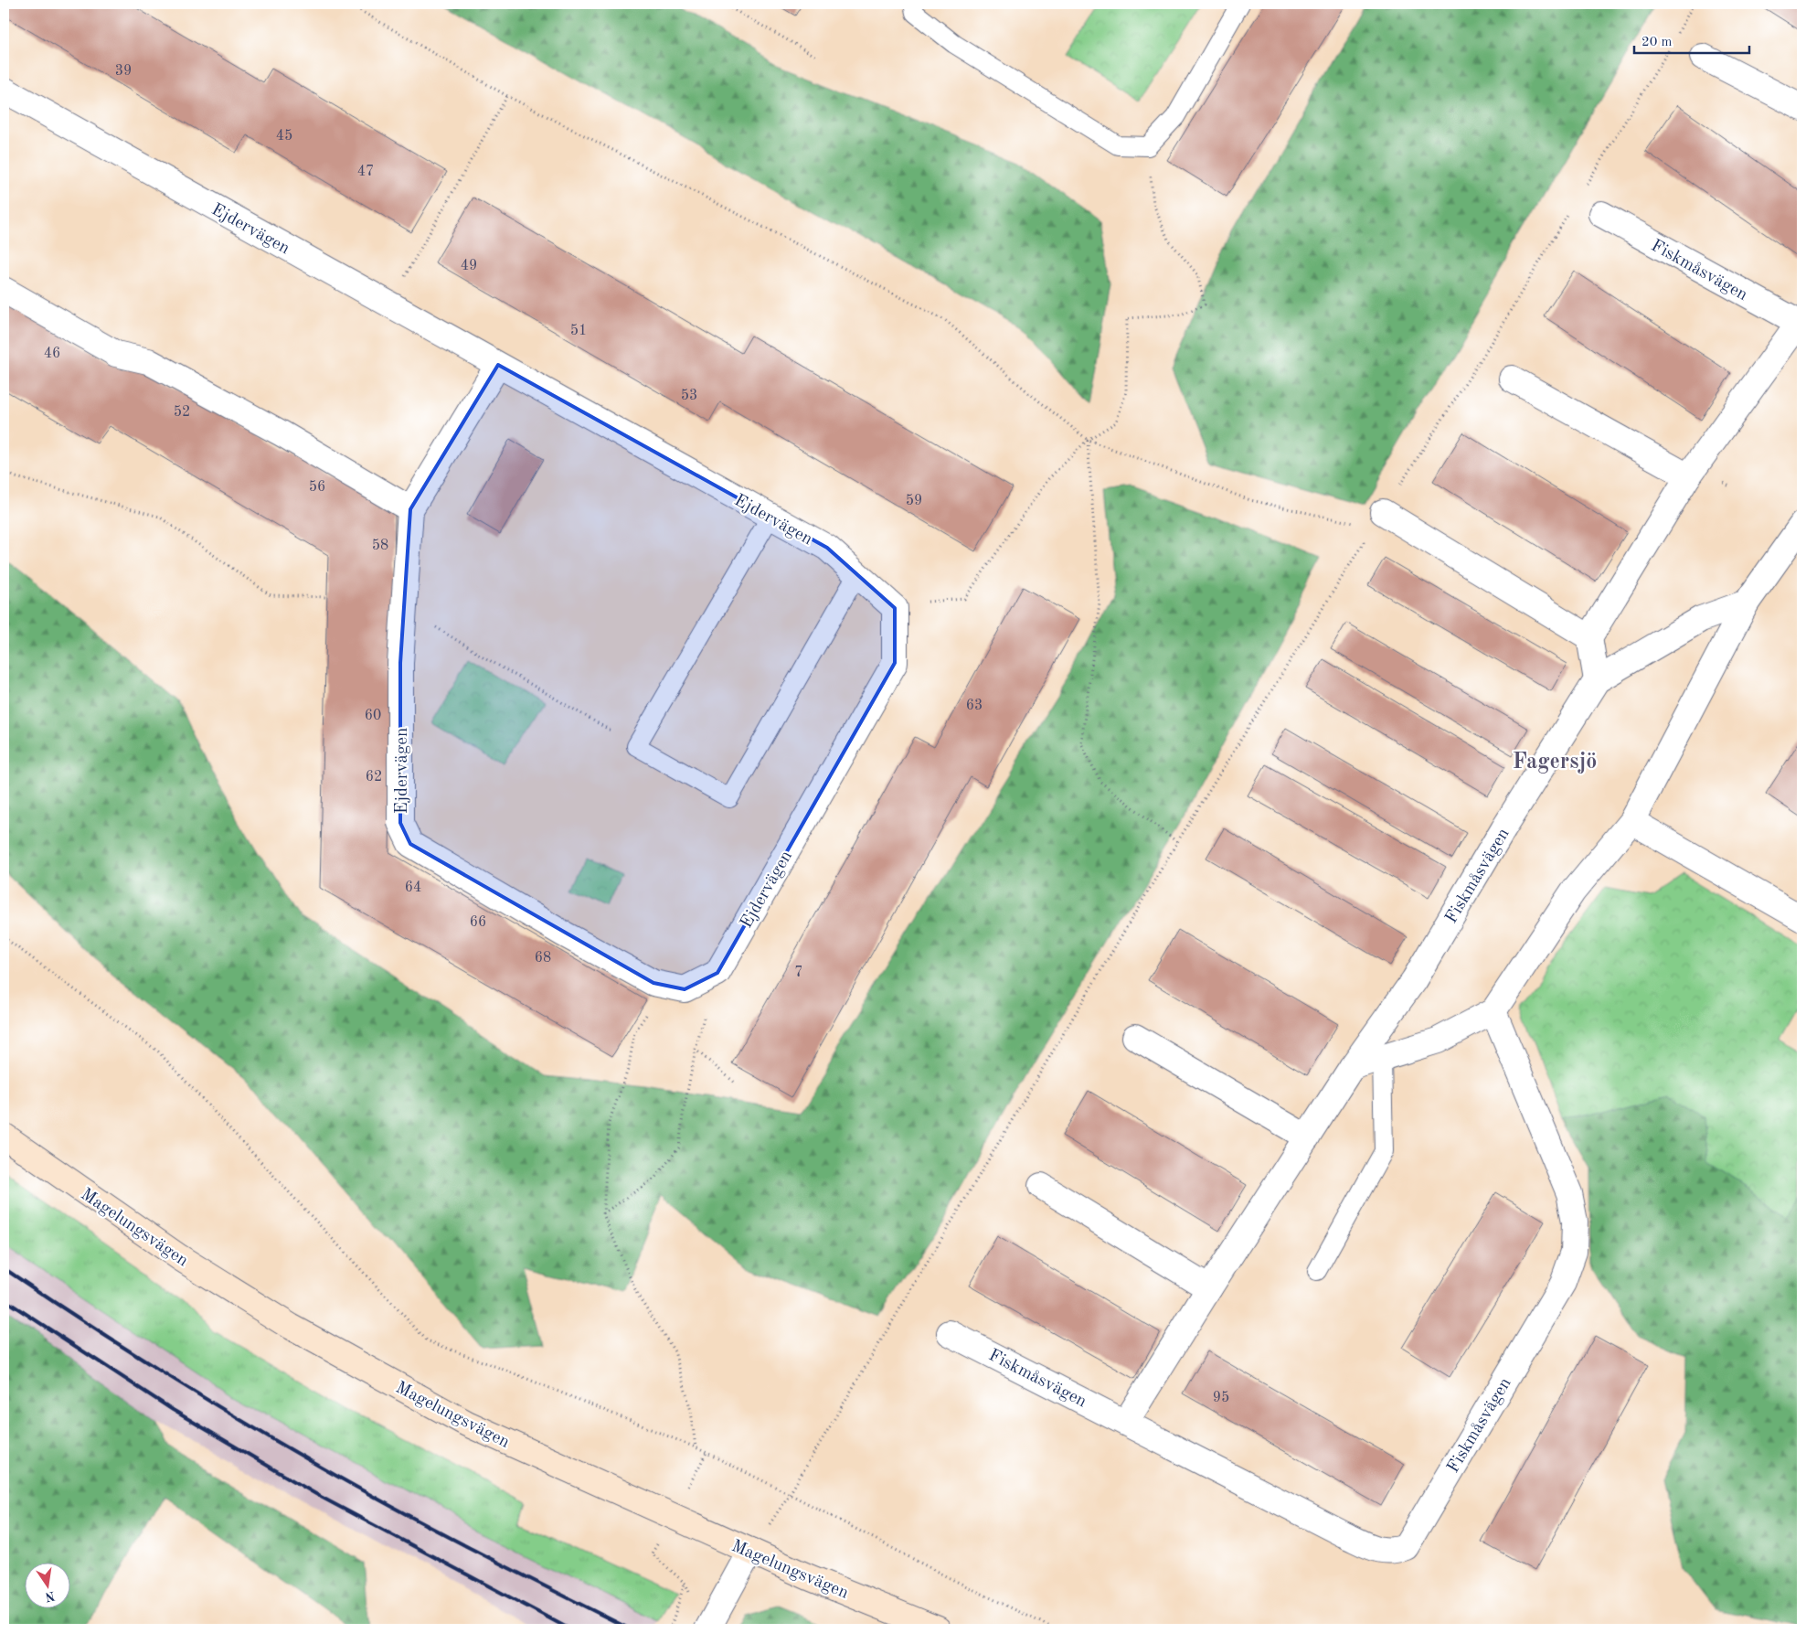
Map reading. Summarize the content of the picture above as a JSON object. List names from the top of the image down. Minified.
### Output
{"streets":{"main road":["Magelungsvägen"],"street":["Ejdervägen","Fiskmåsvägen"]},"districts":["Fagersjö"],"house_numbers":["39","45","47","49","51","46","53","52","56","59","58","63","60","62","64","66","68","7","95"],"scale_bar":"20 m","north":"bottom"}
